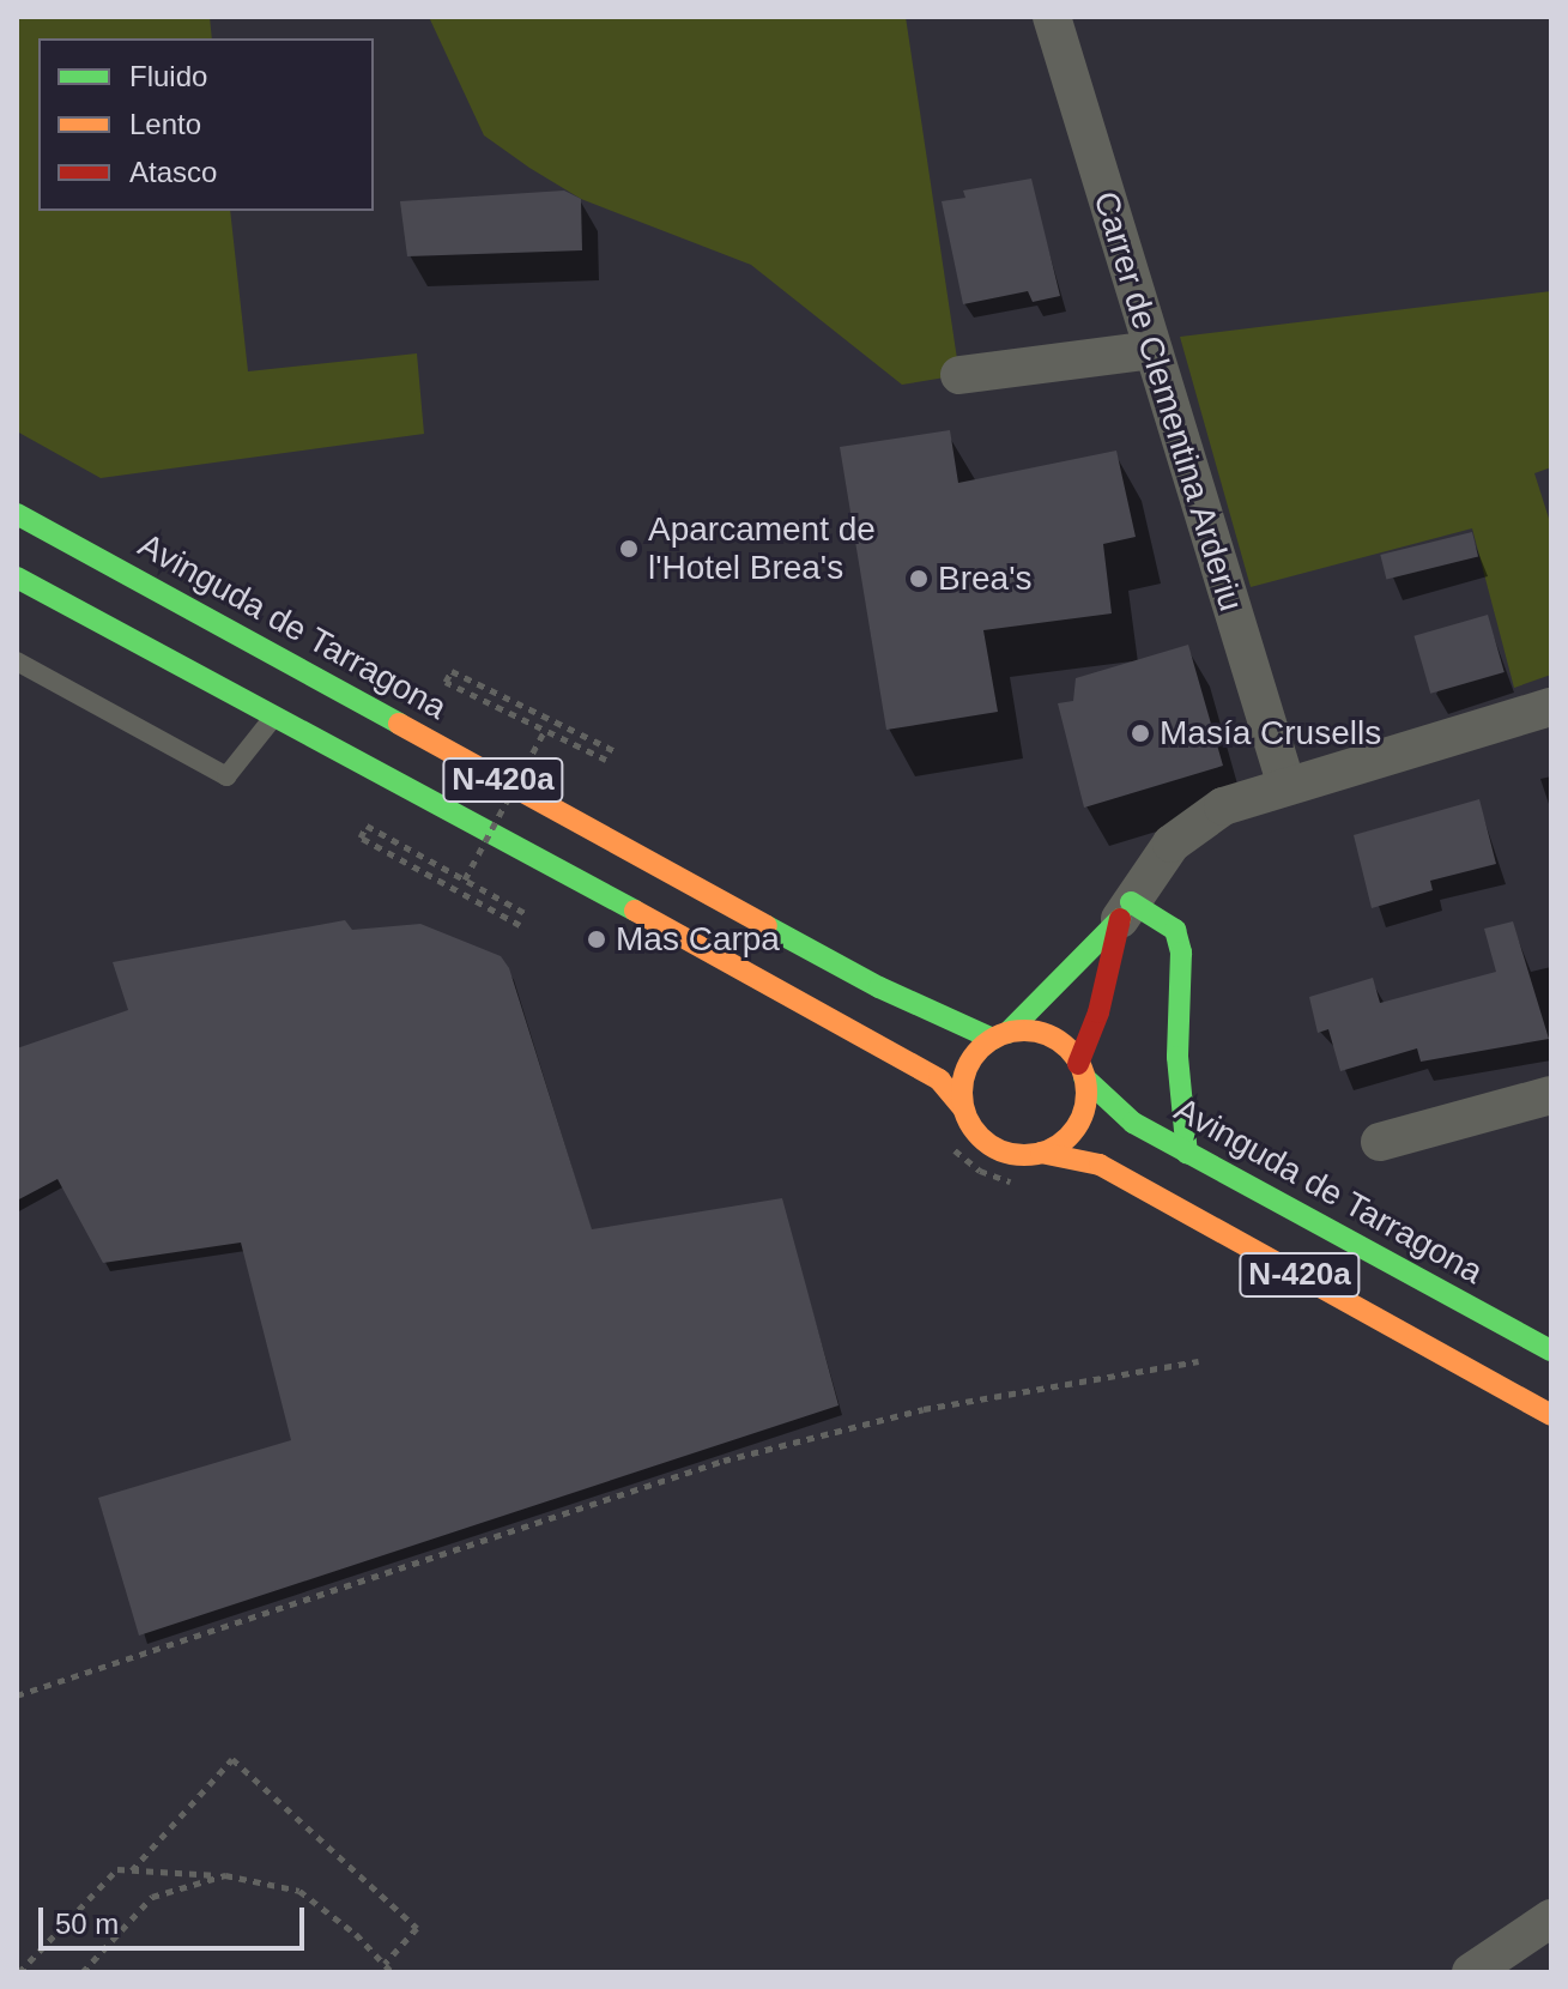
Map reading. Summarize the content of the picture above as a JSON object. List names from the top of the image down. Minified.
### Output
{"streets":{"main road":["Avinguda de Tarragona","N-420a"],"street":["Carrer de Clementina Arderiu"]},"crossings":[["Avinguda de Tarragona","N-420a"]],"places":["Aparcament de l'Hotel Brea's","Brea's","Masía Crusells","Mas Carpa"],"legend":["Fluido","Lento","Atasco"],"scale_bar":"50 m"}
